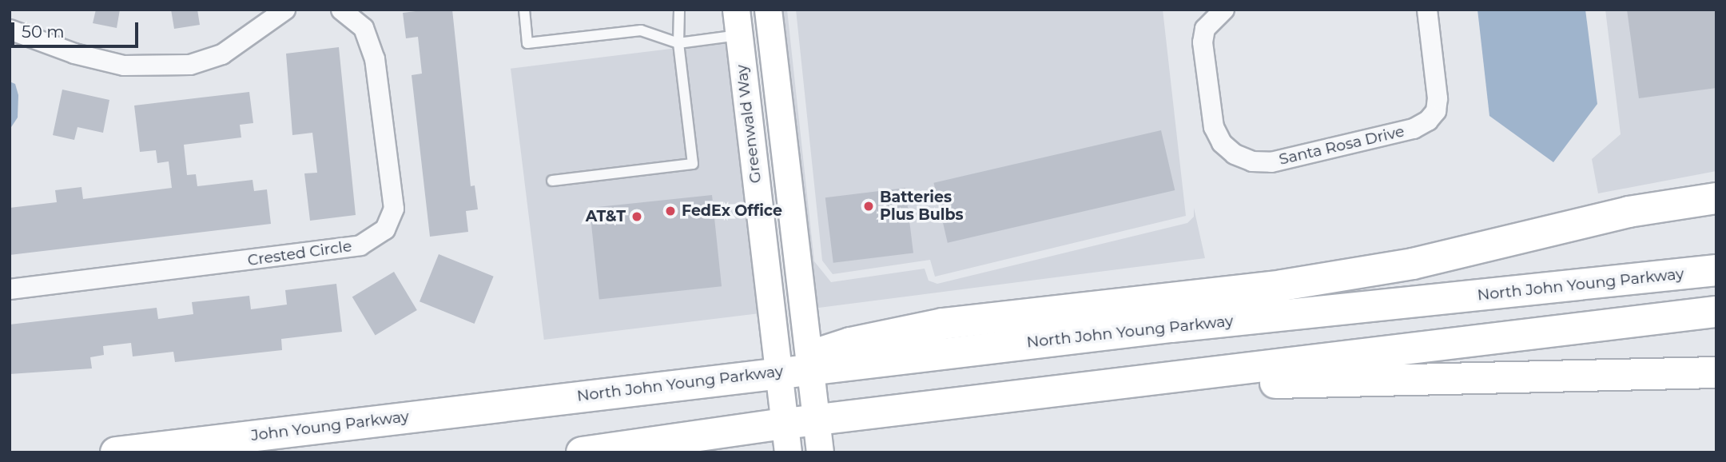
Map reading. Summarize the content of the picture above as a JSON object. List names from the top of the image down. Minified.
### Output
{"streets":{"highway":["North John Young Parkway","John Young Parkway"],"street":["Greenwald Way","Santa Rosa Drive","Crested Circle"]},"crossings":[["Greenwald Way","North John Young Parkway"],["North John Young Parkway","John Young Parkway"]],"places":["Batteries Plus Bulbs","FedEx Office","AT&T"],"scale_bar":"50 m"}
